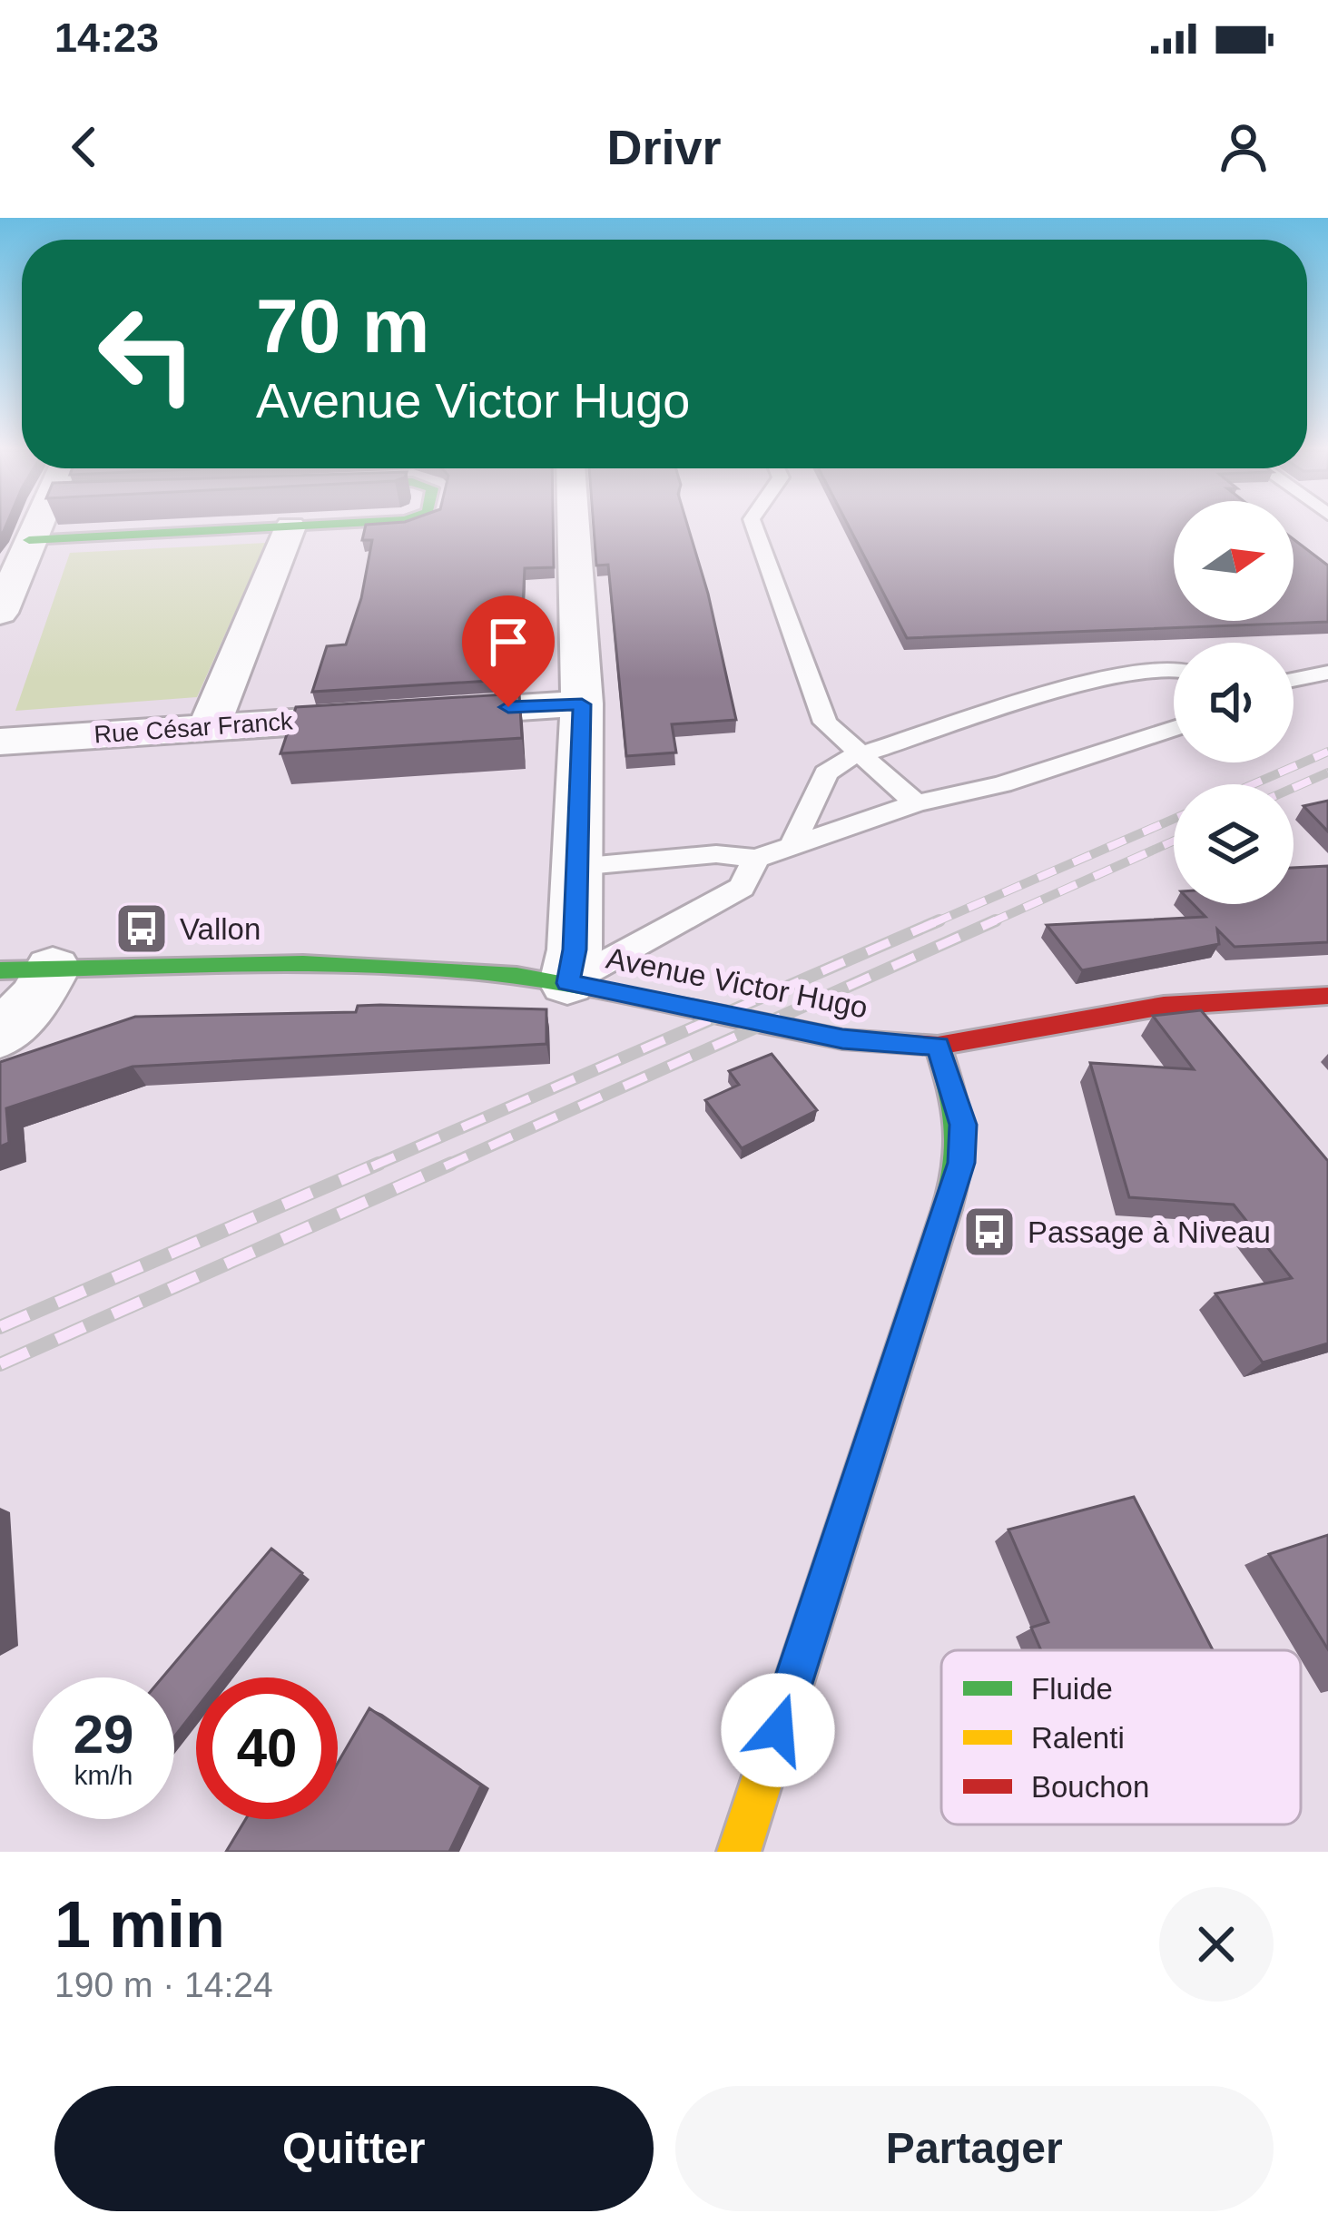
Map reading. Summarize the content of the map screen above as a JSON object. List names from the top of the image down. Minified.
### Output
{"streets":{"street":["Rue César Franck","Avenue Victor Hugo"]},"places":{"bus stop":["Vallon","Passage à Niveau"]},"legend":["Fluide","Ralenti","Bouchon"],"north":"right","page":{"status":"14:23","header":"Drivr","turn":["70 m","Avenue Victor Hugo"],"speed":"29 km/h","limit":"40","heading":["1 min","190 m · 14:24"],"buttons":["Quitter","Partager"]}}
